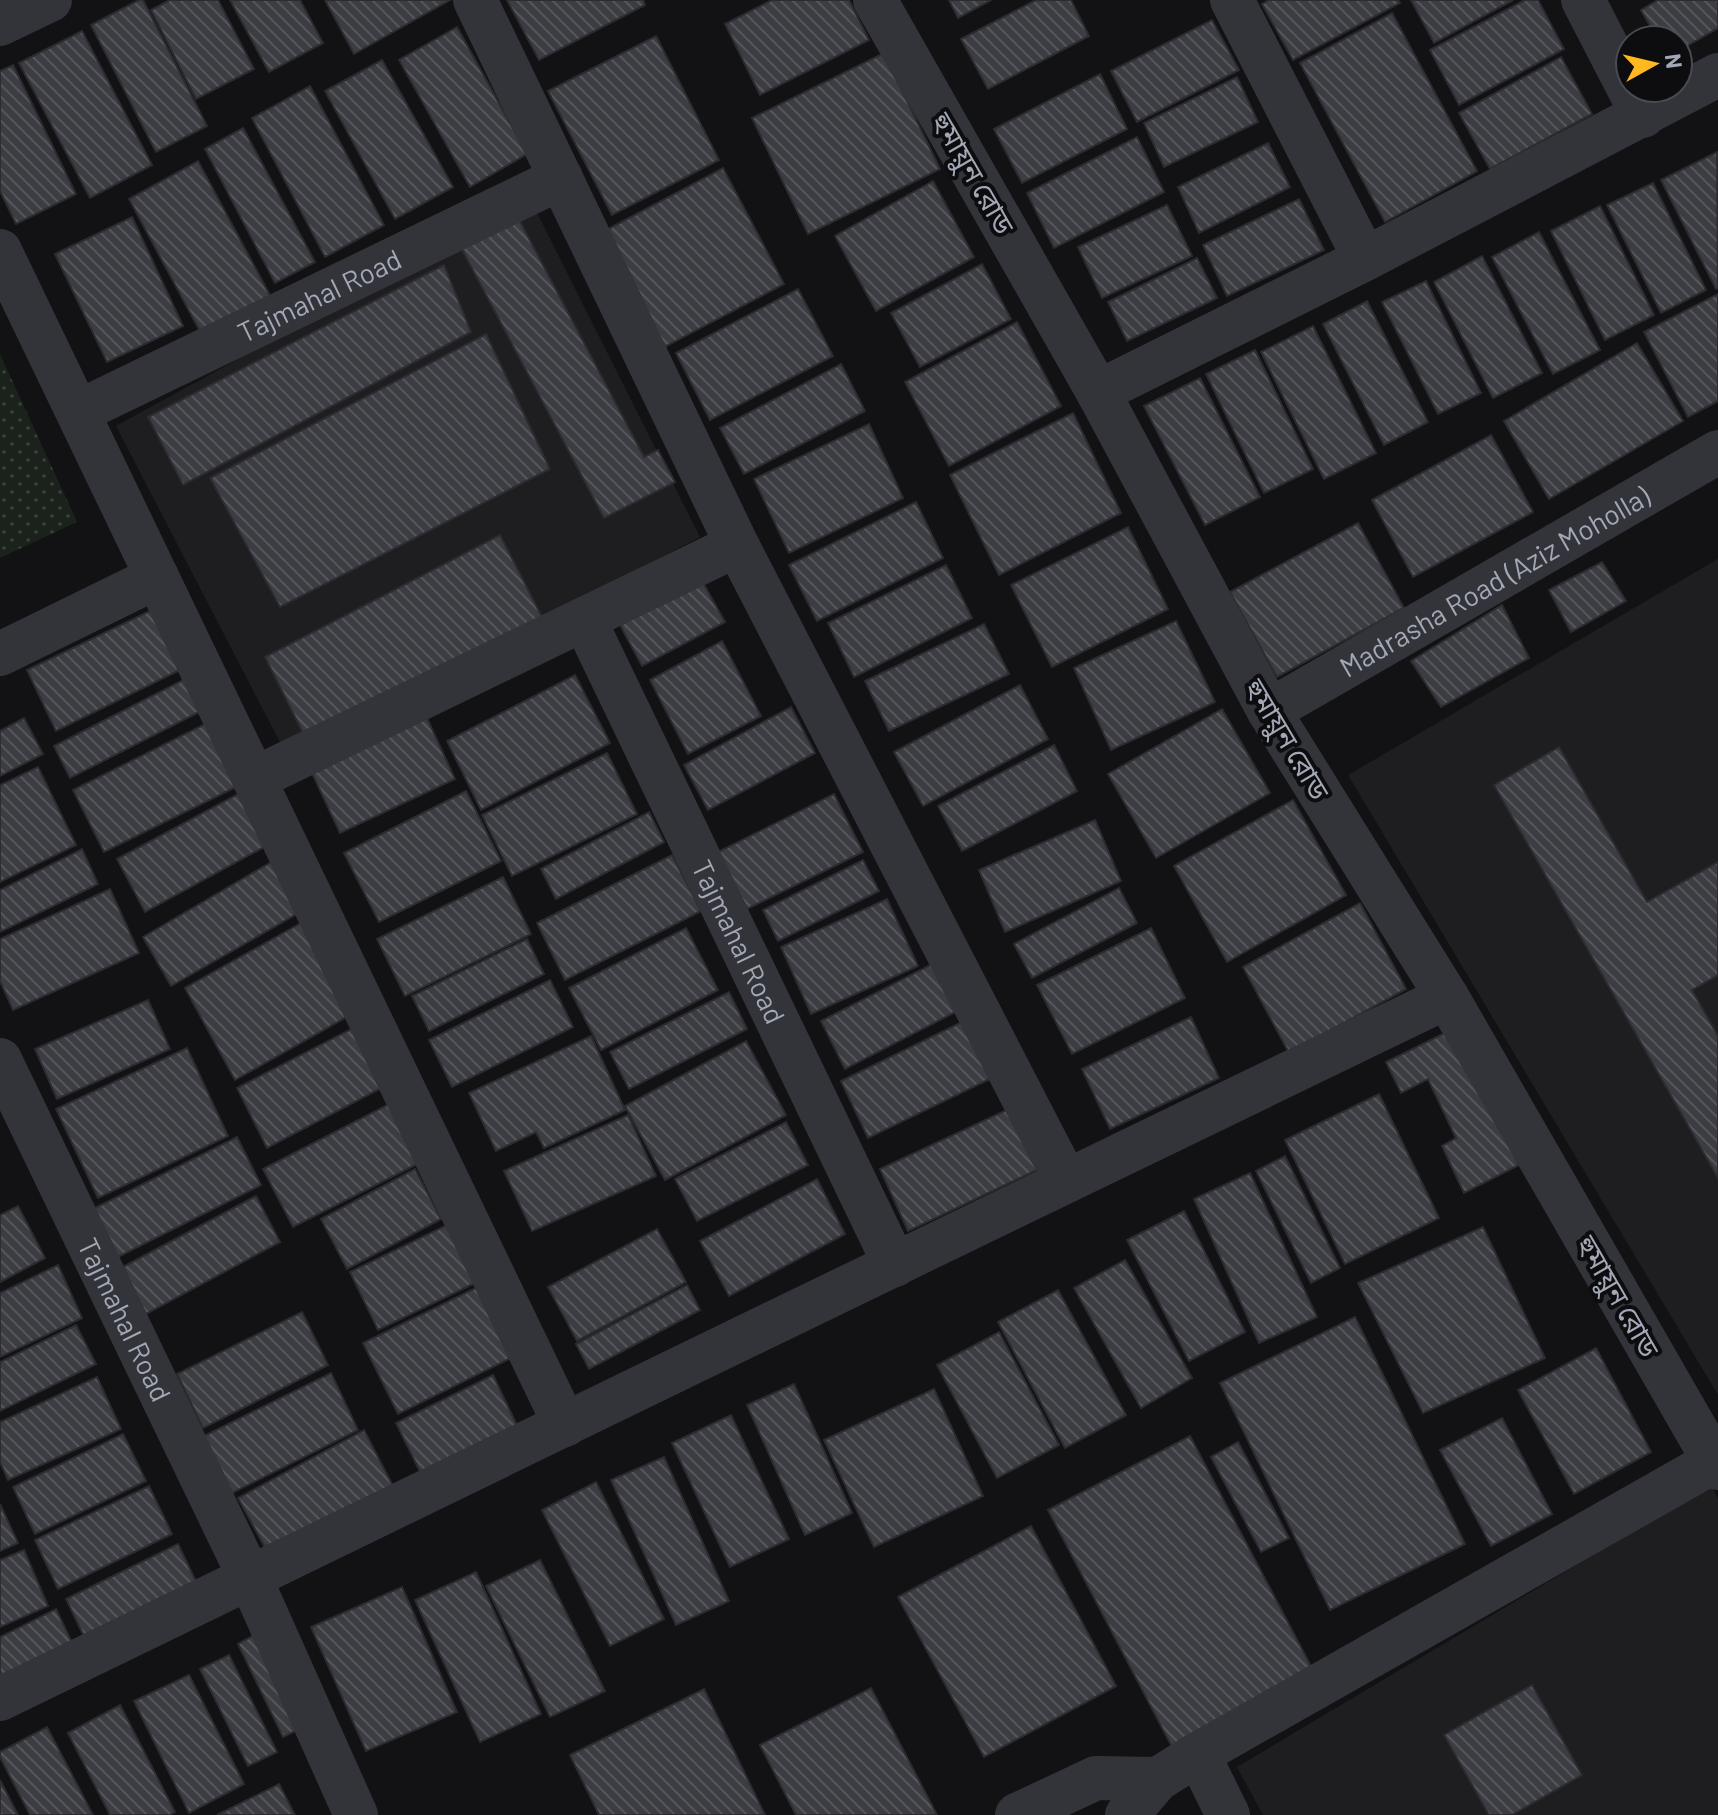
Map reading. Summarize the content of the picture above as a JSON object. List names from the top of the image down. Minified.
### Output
{"streets":{"street":["হুমায়ুন রোড","Tajmahal Road","Madrasha Road (Aziz Moholla)"]},"crossings":[["হুমায়ুন রোড","Madrasha Road (Aziz Moholla)"]],"north":"right"}
